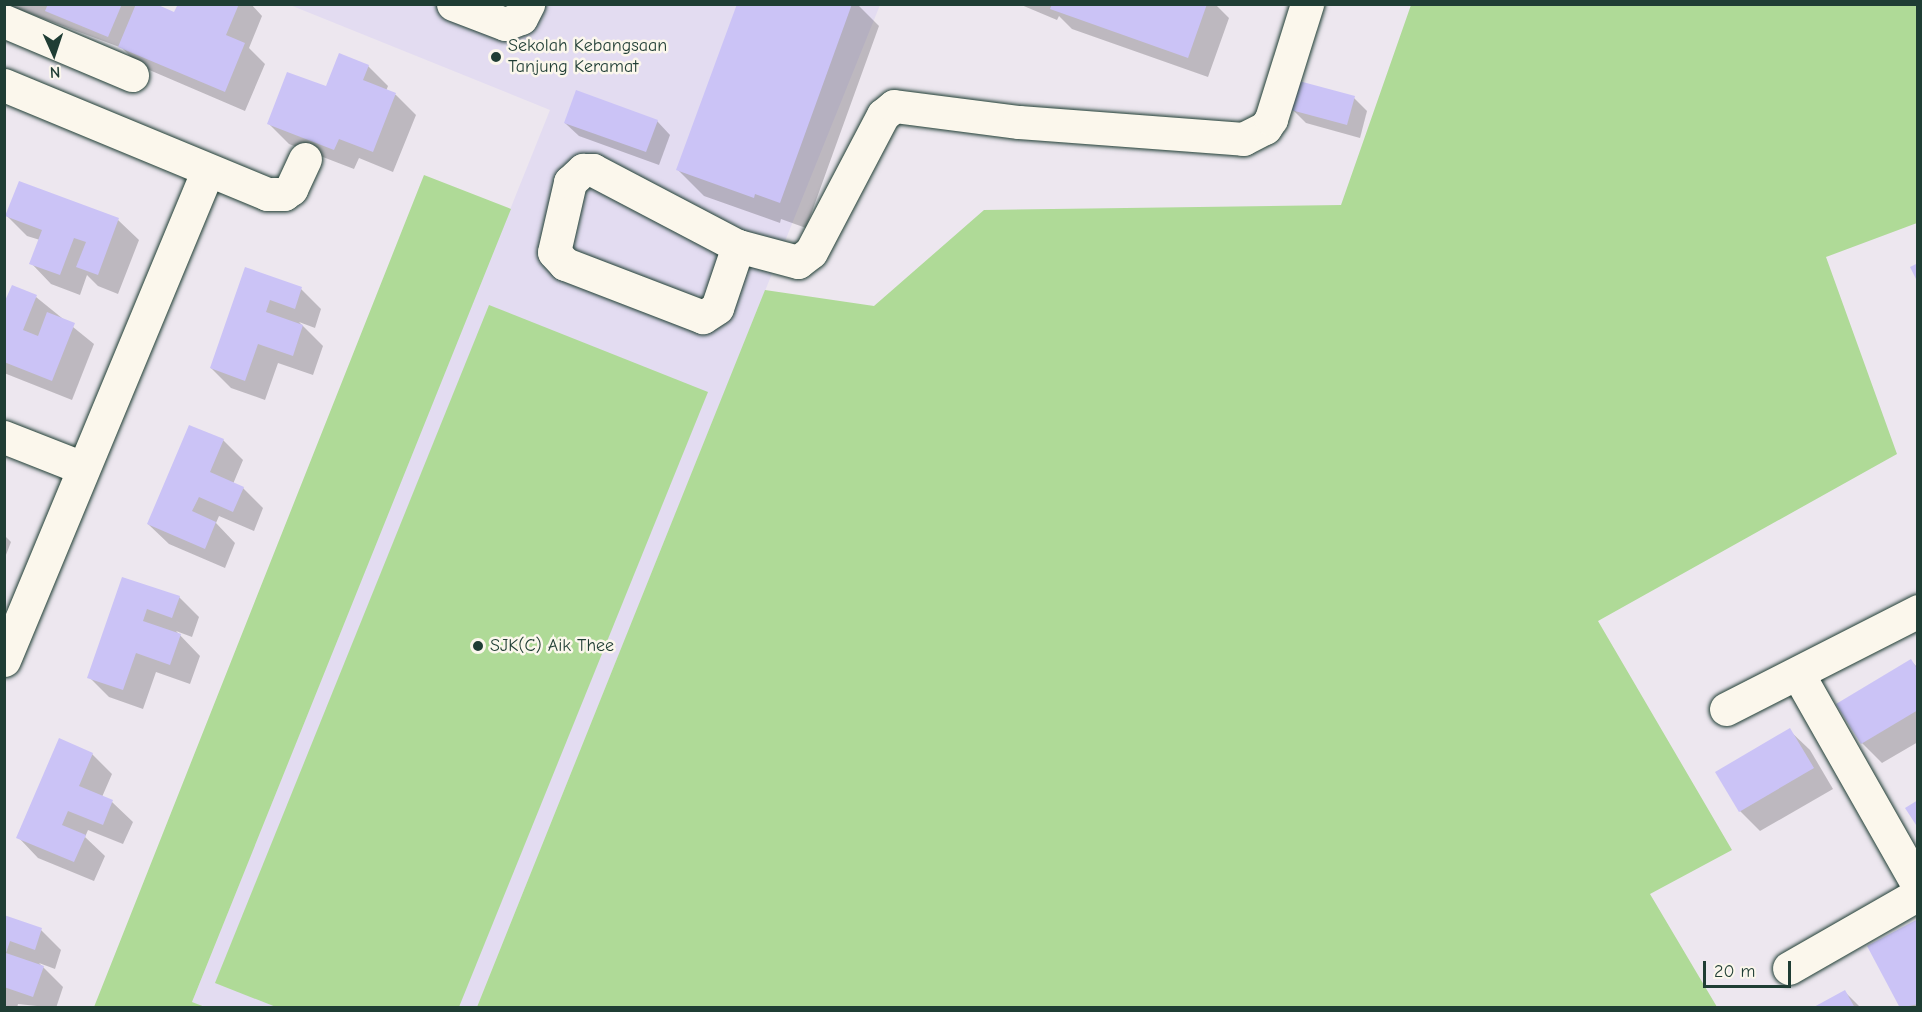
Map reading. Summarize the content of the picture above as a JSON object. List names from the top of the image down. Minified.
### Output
{"places":["Sekolah Kebangsaan Tanjung Keramat","SJK(C) Aik Thee"],"scale_bar":"20 m","north":"bottom"}
